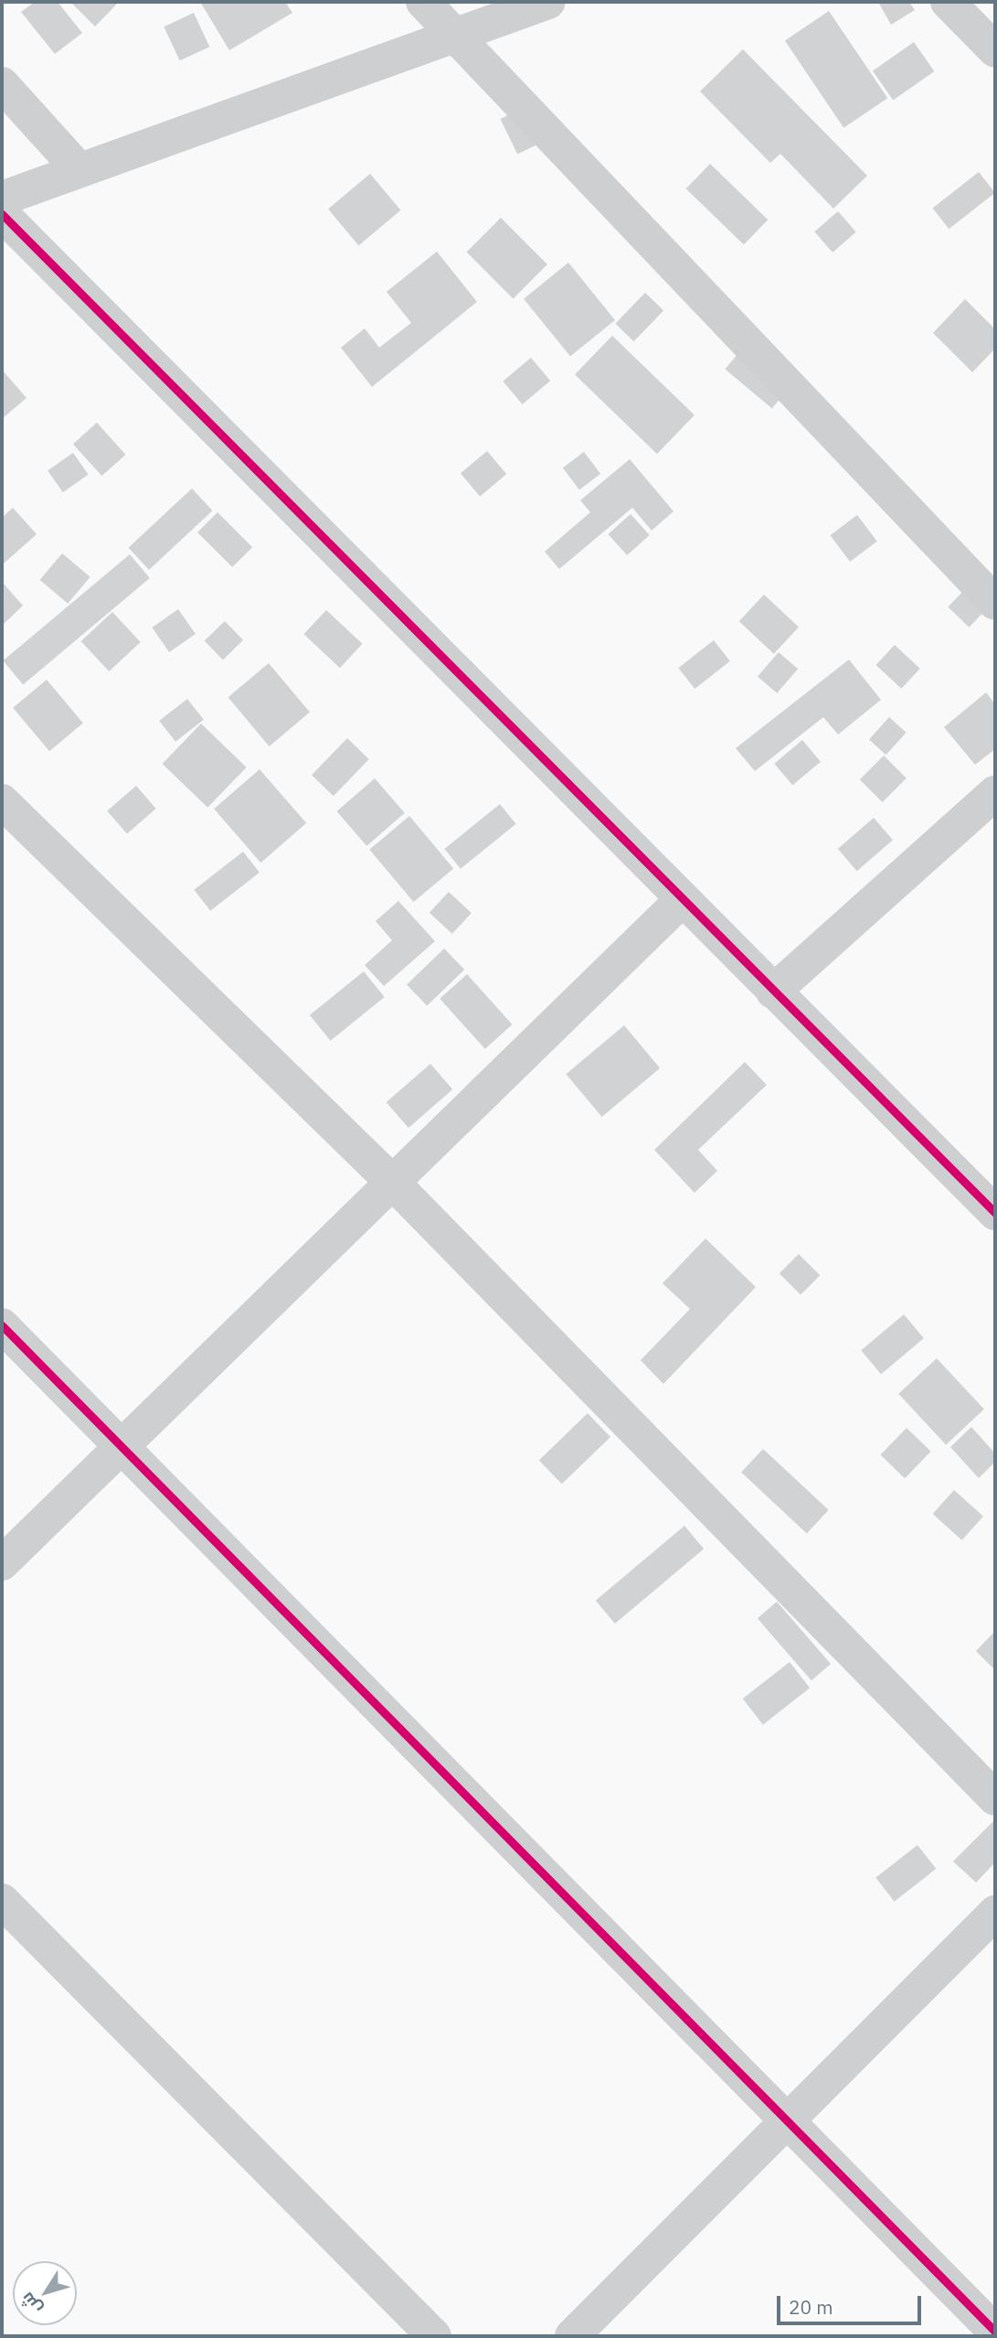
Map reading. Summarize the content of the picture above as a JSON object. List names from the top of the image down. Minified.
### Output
{"scale_bar":"20 m","north":"bottom left"}
